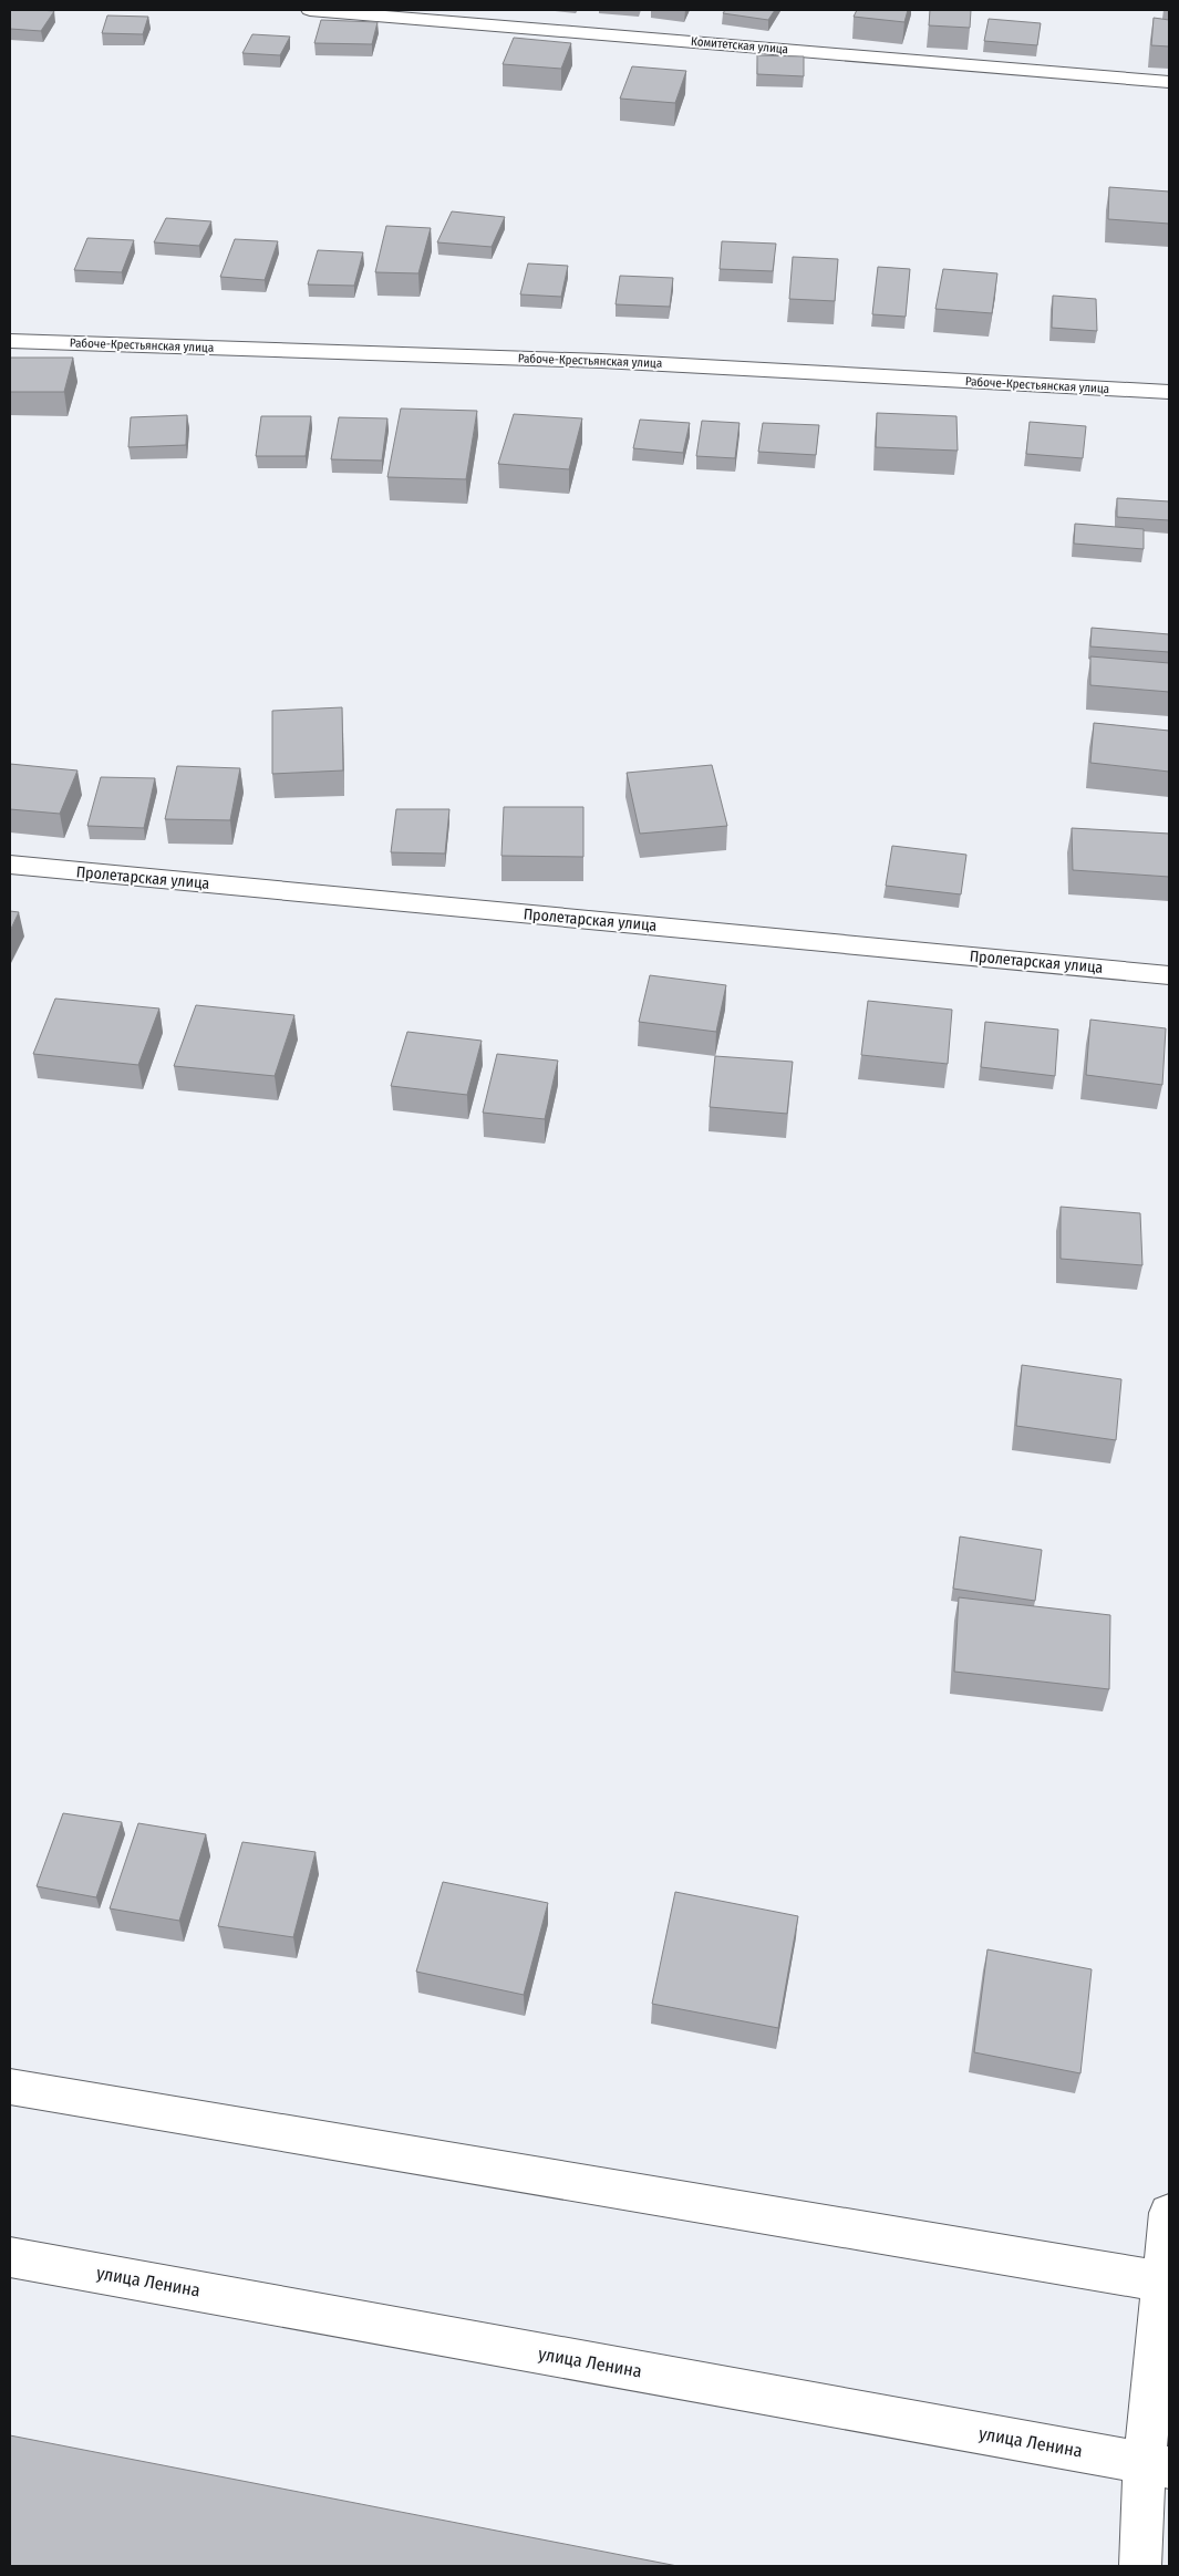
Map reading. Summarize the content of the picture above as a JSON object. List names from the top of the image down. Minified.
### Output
{"streets":{"street":["Комитетская улица","Рабоче-Крестьянская улица","Пролетарская улица","улица Ленина"]}}
